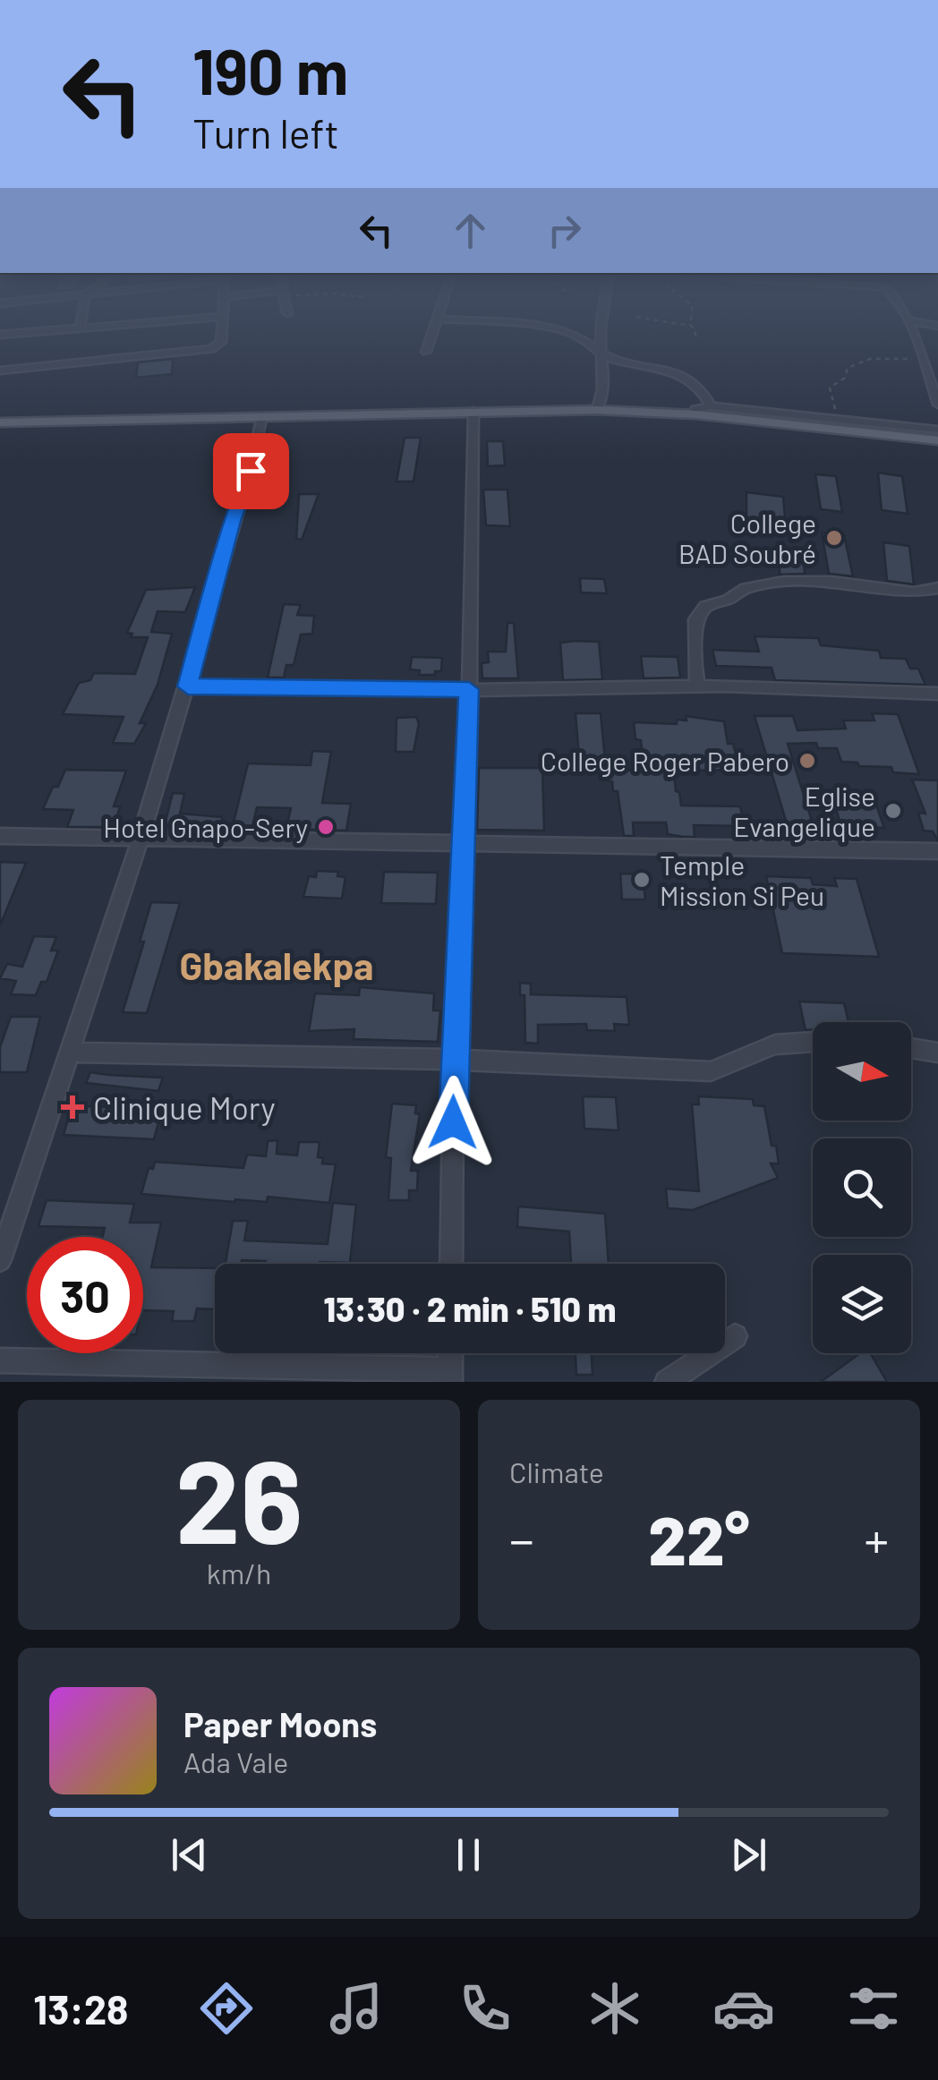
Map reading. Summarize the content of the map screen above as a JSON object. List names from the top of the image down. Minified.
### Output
{"districts":["Gbakalekpa"],"places":{"other":["College BAD Soubré","College Roger Pabero","Eglise Evangelique","Hotel Gnapo-Sery","Temple Mission Si Peu"],"health":["Clinique Mory"]},"north":"right","page":{"turn":["190 m","Turn left"],"limit":"30","trip":"13:30 · 2 min · 510 m","tile":[["26","km/h"],"Climate"],"heat":["−","22°","+"],"song":["Paper Moons","Ada Vale"],"tabs":"13:28"}}
